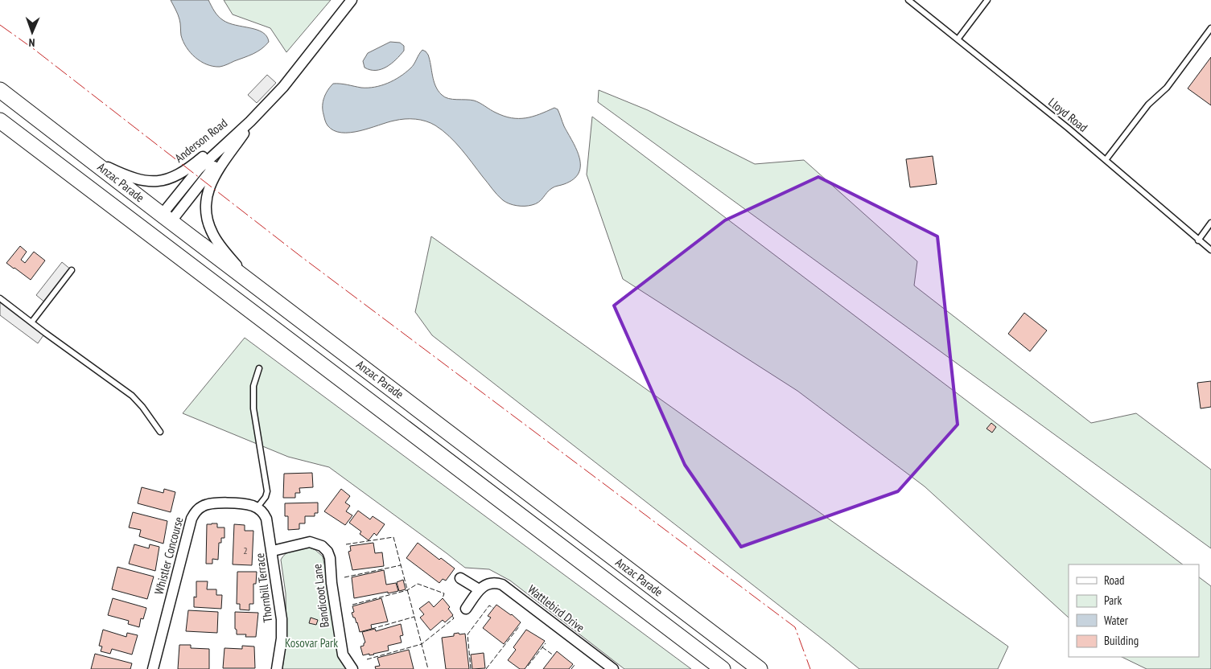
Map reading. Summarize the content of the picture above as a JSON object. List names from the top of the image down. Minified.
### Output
{"streets":{"main road":["Anzac Parade"],"street":["Anderson Road","Whistler Concourse","Thornbill Terrace","Bandicoot Lane","Wattlebird Drive"],"lane":["Lloyd Road"]},"crossings":[["Anderson Road","Anzac Parade"],["Whistler Concourse","Thornbill Terrace"],["Thornbill Terrace","Bandicoot Lane"]],"parks":["Kosovar Park"],"house_numbers":["2"],"legend":["Road","Park","Water","Building"],"north":"bottom"}
